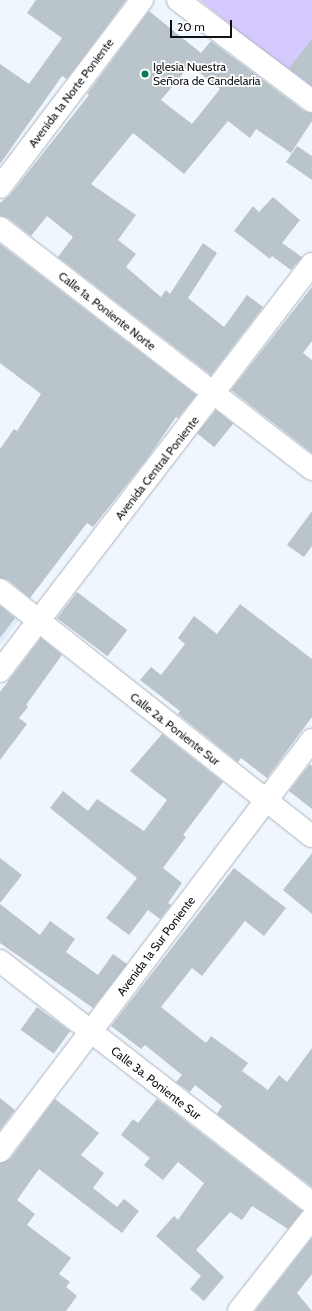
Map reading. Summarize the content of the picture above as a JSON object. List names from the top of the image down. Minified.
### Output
{"streets":{"street":["Avenida 1a Norte Poniente","Calle 1a. Poniente Norte","Avenida Central Poniente","Calle 2a. Poniente Sur","Avenida 1a Sur Poniente","Calle 3a. Poniente Sur"]},"crossings":[["Calle 1a. Poniente Norte","Avenida Central Poniente"],["Avenida Central Poniente","Calle 2a. Poniente Sur"],["Calle 2a. Poniente Sur","Avenida 1a Sur Poniente"],["Avenida 1a Sur Poniente","Calle 3a. Poniente Sur"]],"places":["Iglesia Nuestra Señora de Candelaria"],"scale_bar":"20 m"}
